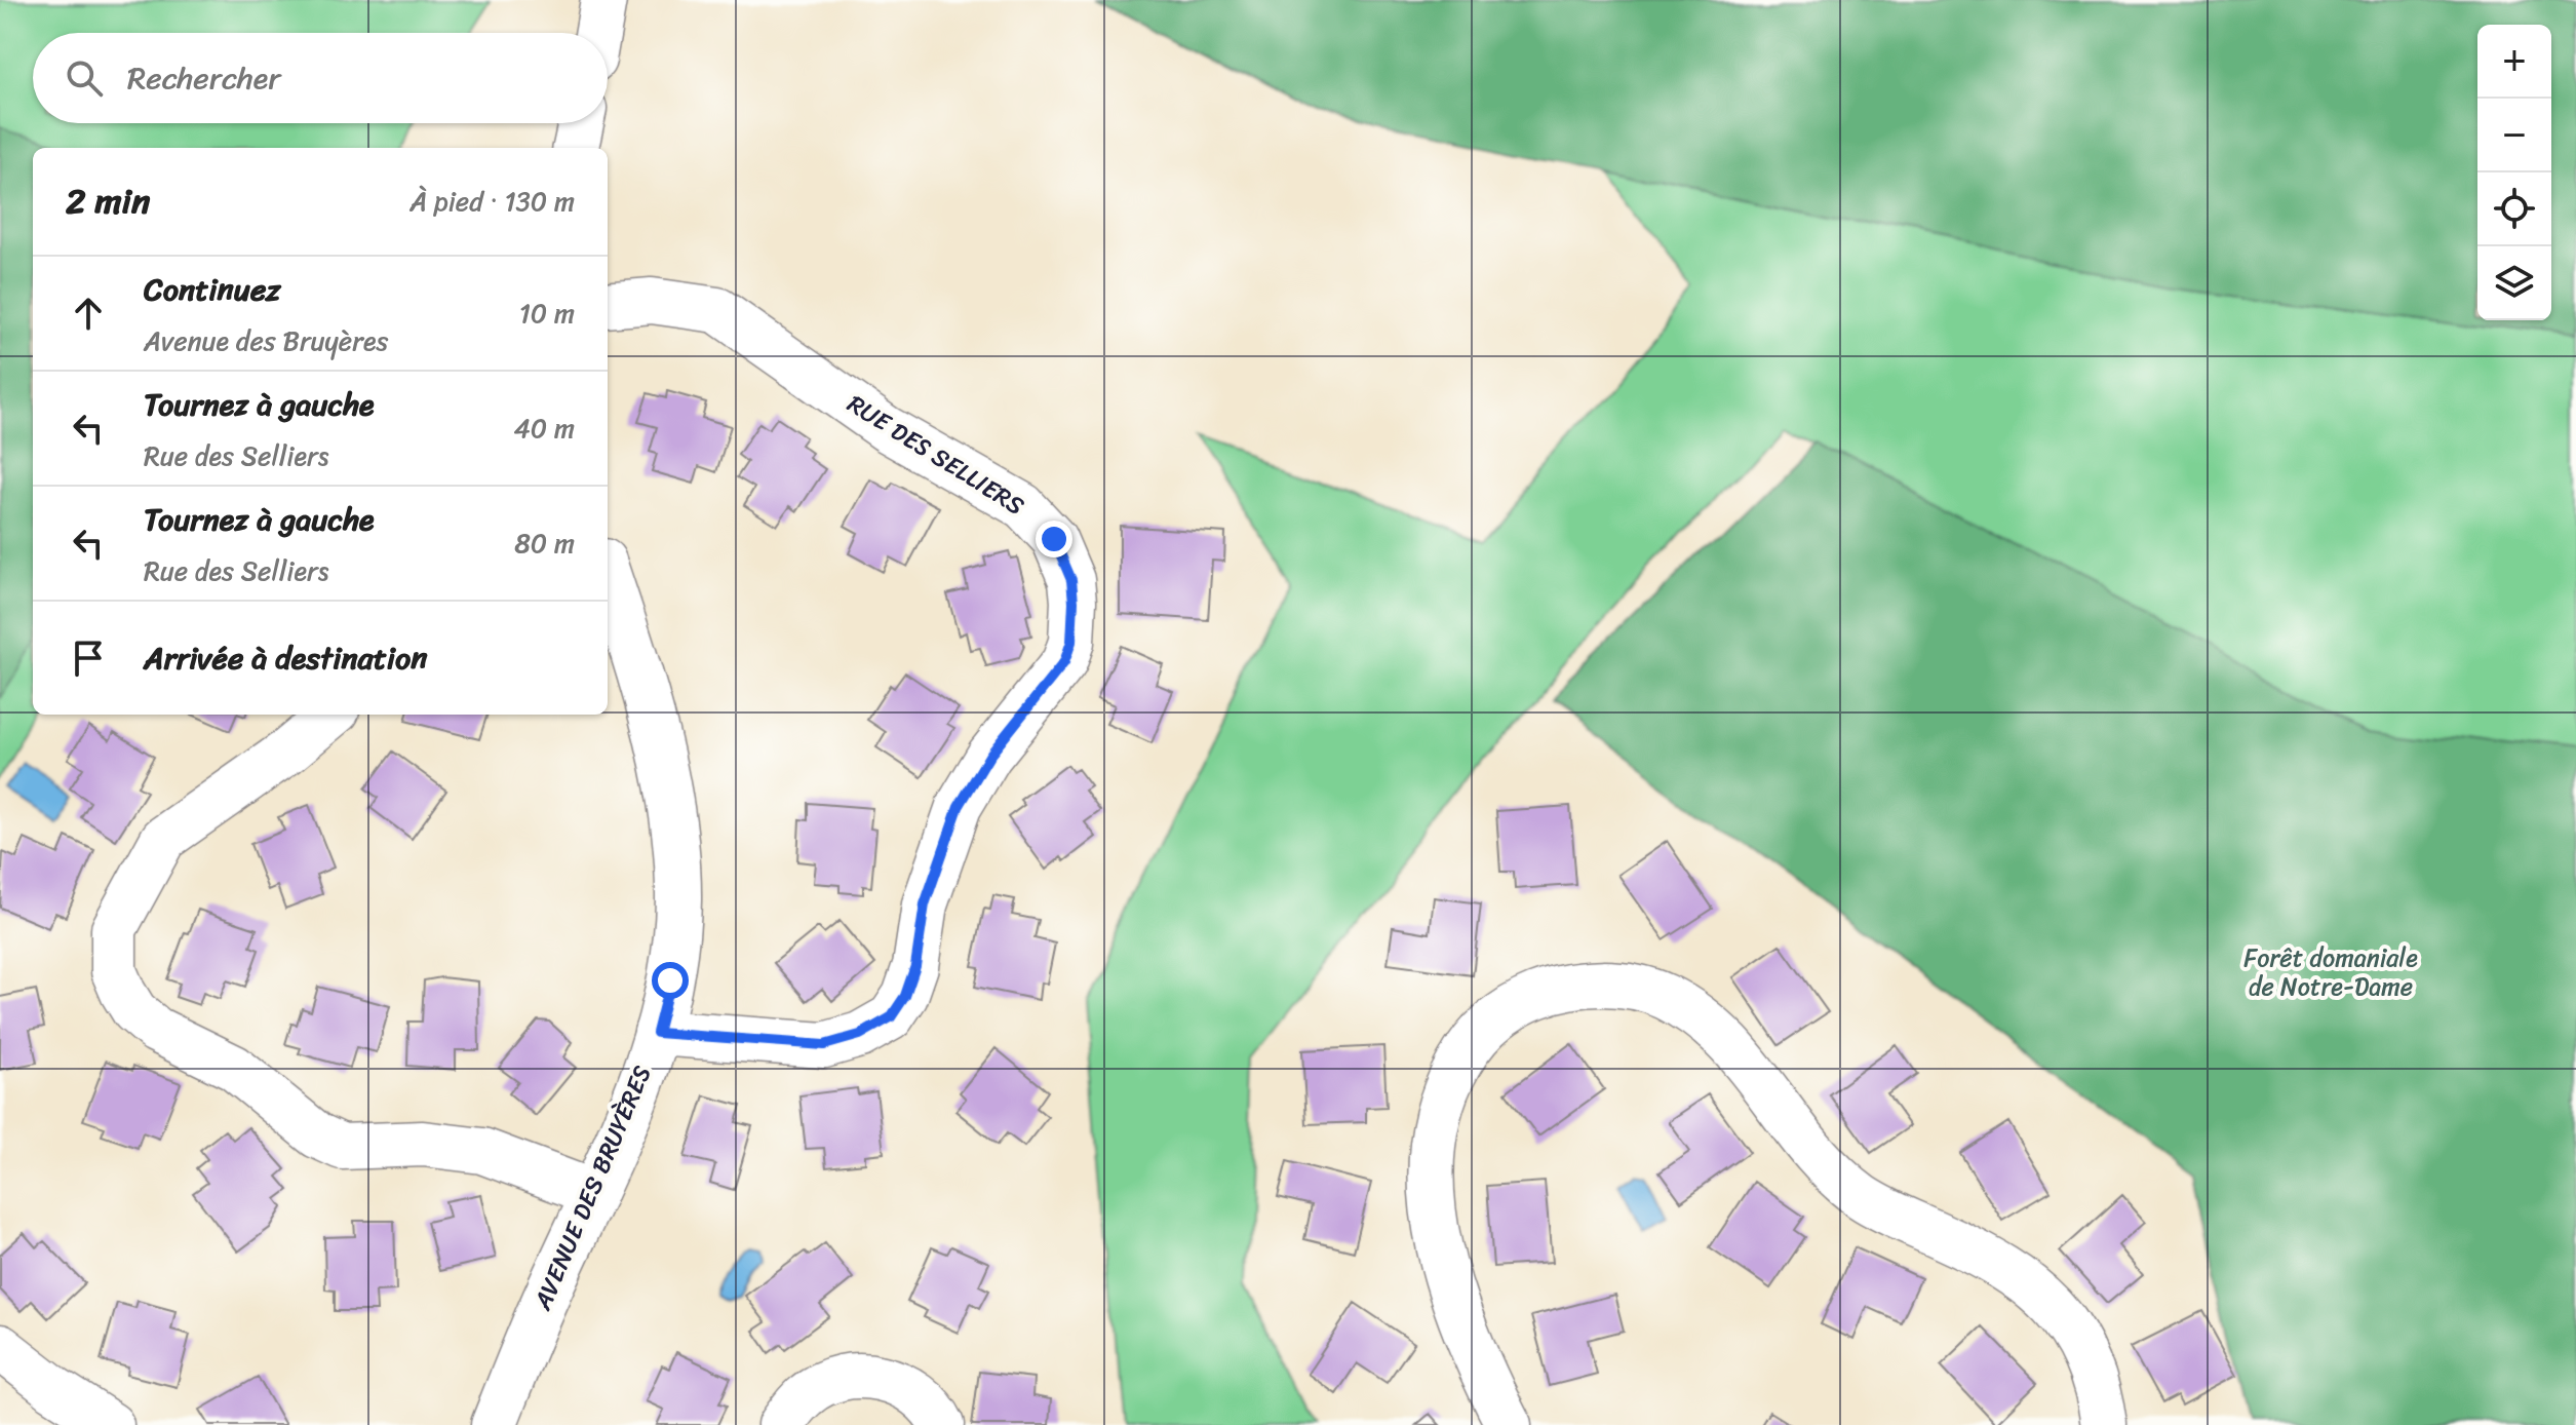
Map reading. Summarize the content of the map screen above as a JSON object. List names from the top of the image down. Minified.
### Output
{"streets":{"street":["RUE DES SELLIERS","AVENUE DES BRUYÈRES"]},"crossings":[["RUE DES SELLIERS","AVENUE DES BRUYÈRES"]],"parks":["Forêt domaniale de Notre-Dame"],"page":{"map_buttons":["+","−"],"search":"Rechercher","heading":["2 min","À pied · 130 m"],"list":[["Continuez","Avenue des Bruyères","10 m"],["Tournez à gauche","Rue des Selliers","40 m"],["Tournez à gauche","Rue des Selliers","80 m"],"Arrivée à destination"]}}
